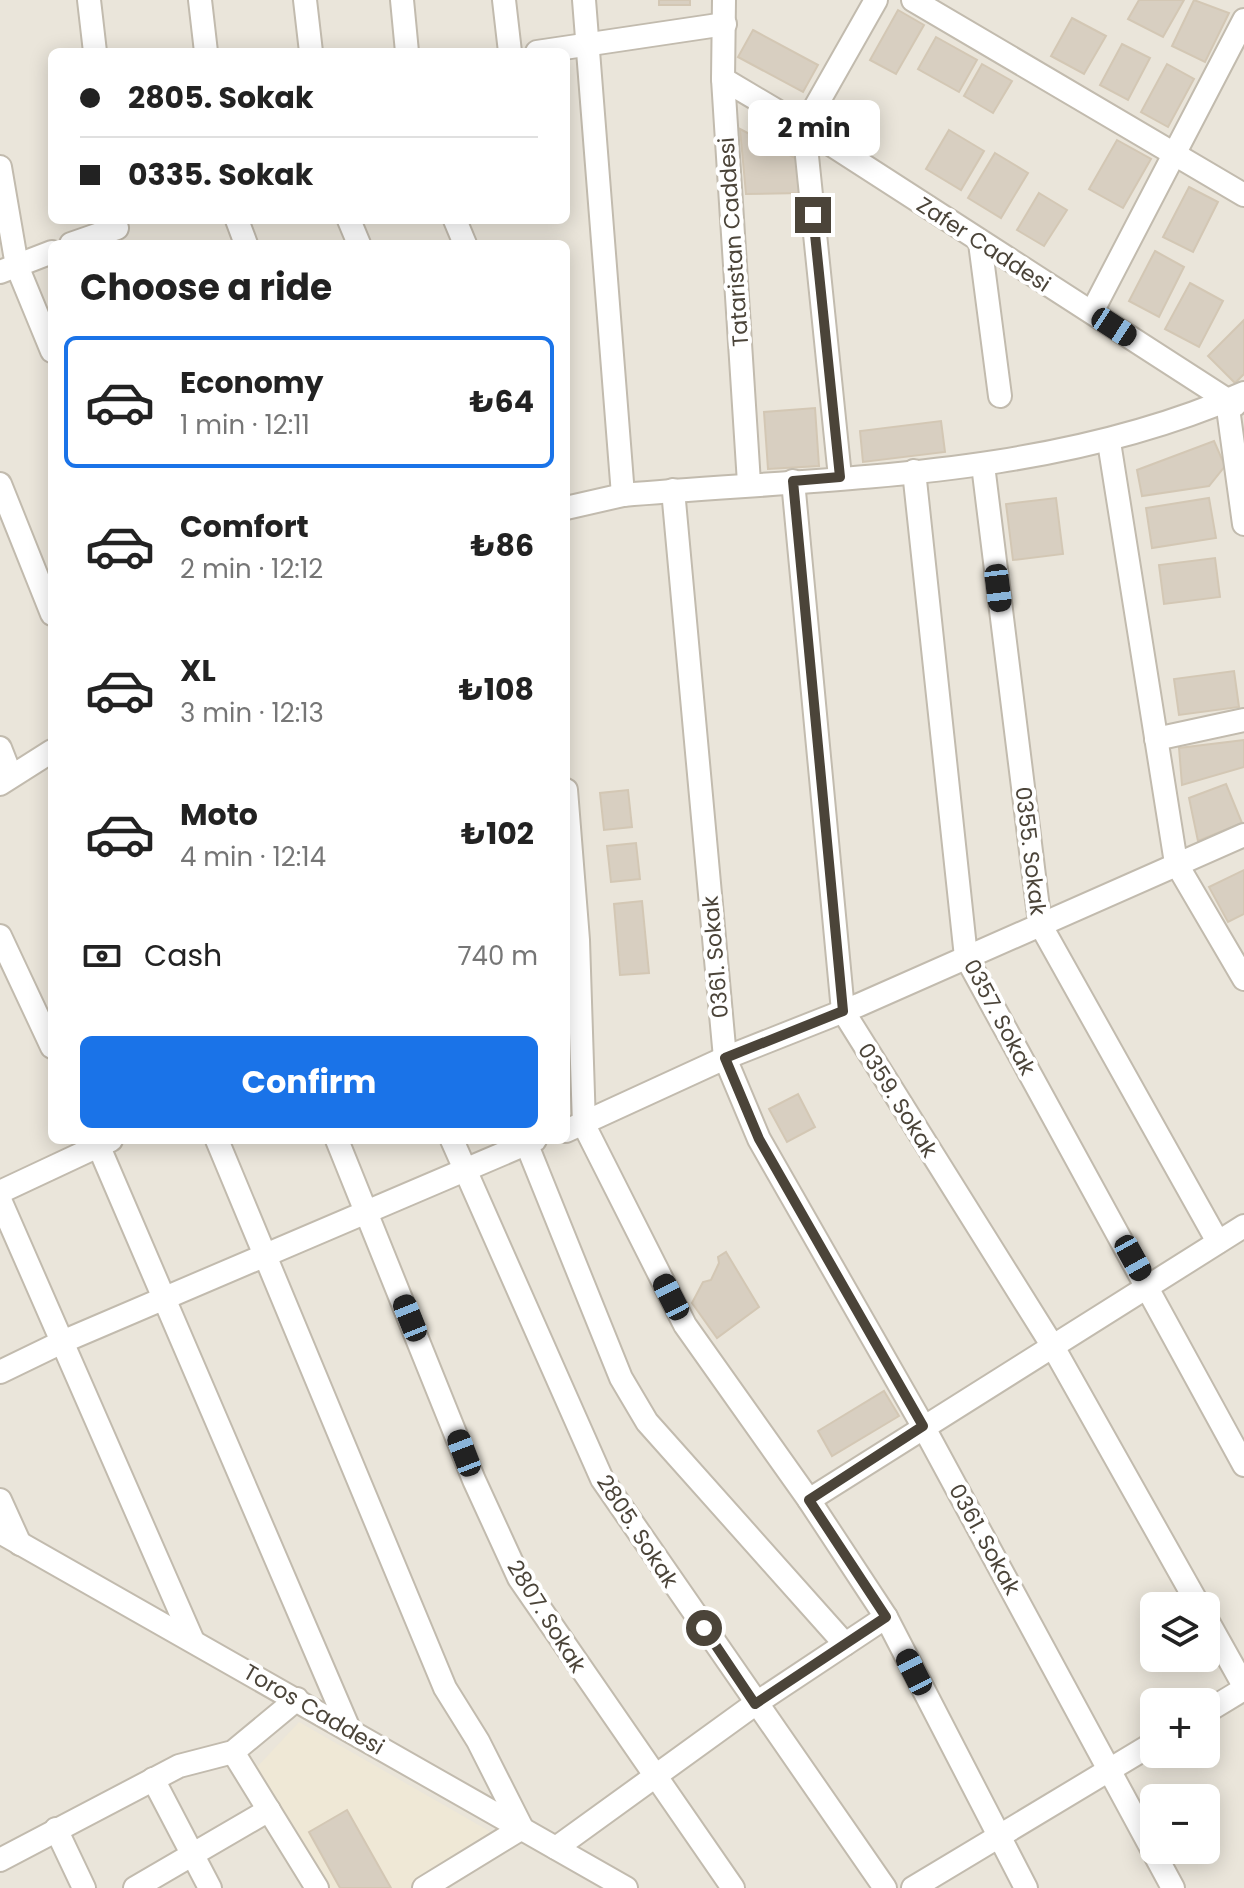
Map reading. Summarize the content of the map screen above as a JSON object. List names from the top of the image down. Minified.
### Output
{"streets":{"street":["Tataristan Caddesi","Zafer Caddesi","0355. Sokak","0361. Sokak","0357. Sokak","0359. Sokak","2805. Sokak","2807. Sokak","Toros Caddesi"]},"crossings":[["Tataristan Caddesi","Zafer Caddesi"]],"page":{"banner":["2805. Sokak","0335. Sokak"],"bubble":"2 min","heading":"Choose a ride","list":[{"name":"Economy","note":"1 min · 12:11","value":"₺64"},{"name":"Comfort","note":"2 min · 12:12","value":"₺86"},{"name":"XL","note":"3 min · 12:13","value":"₺108"},{"name":"Moto","note":"4 min · 12:14","value":"₺102"}],"pay":["Cash","740 m"],"buttons":"Confirm","map_buttons":["+","−"]}}
